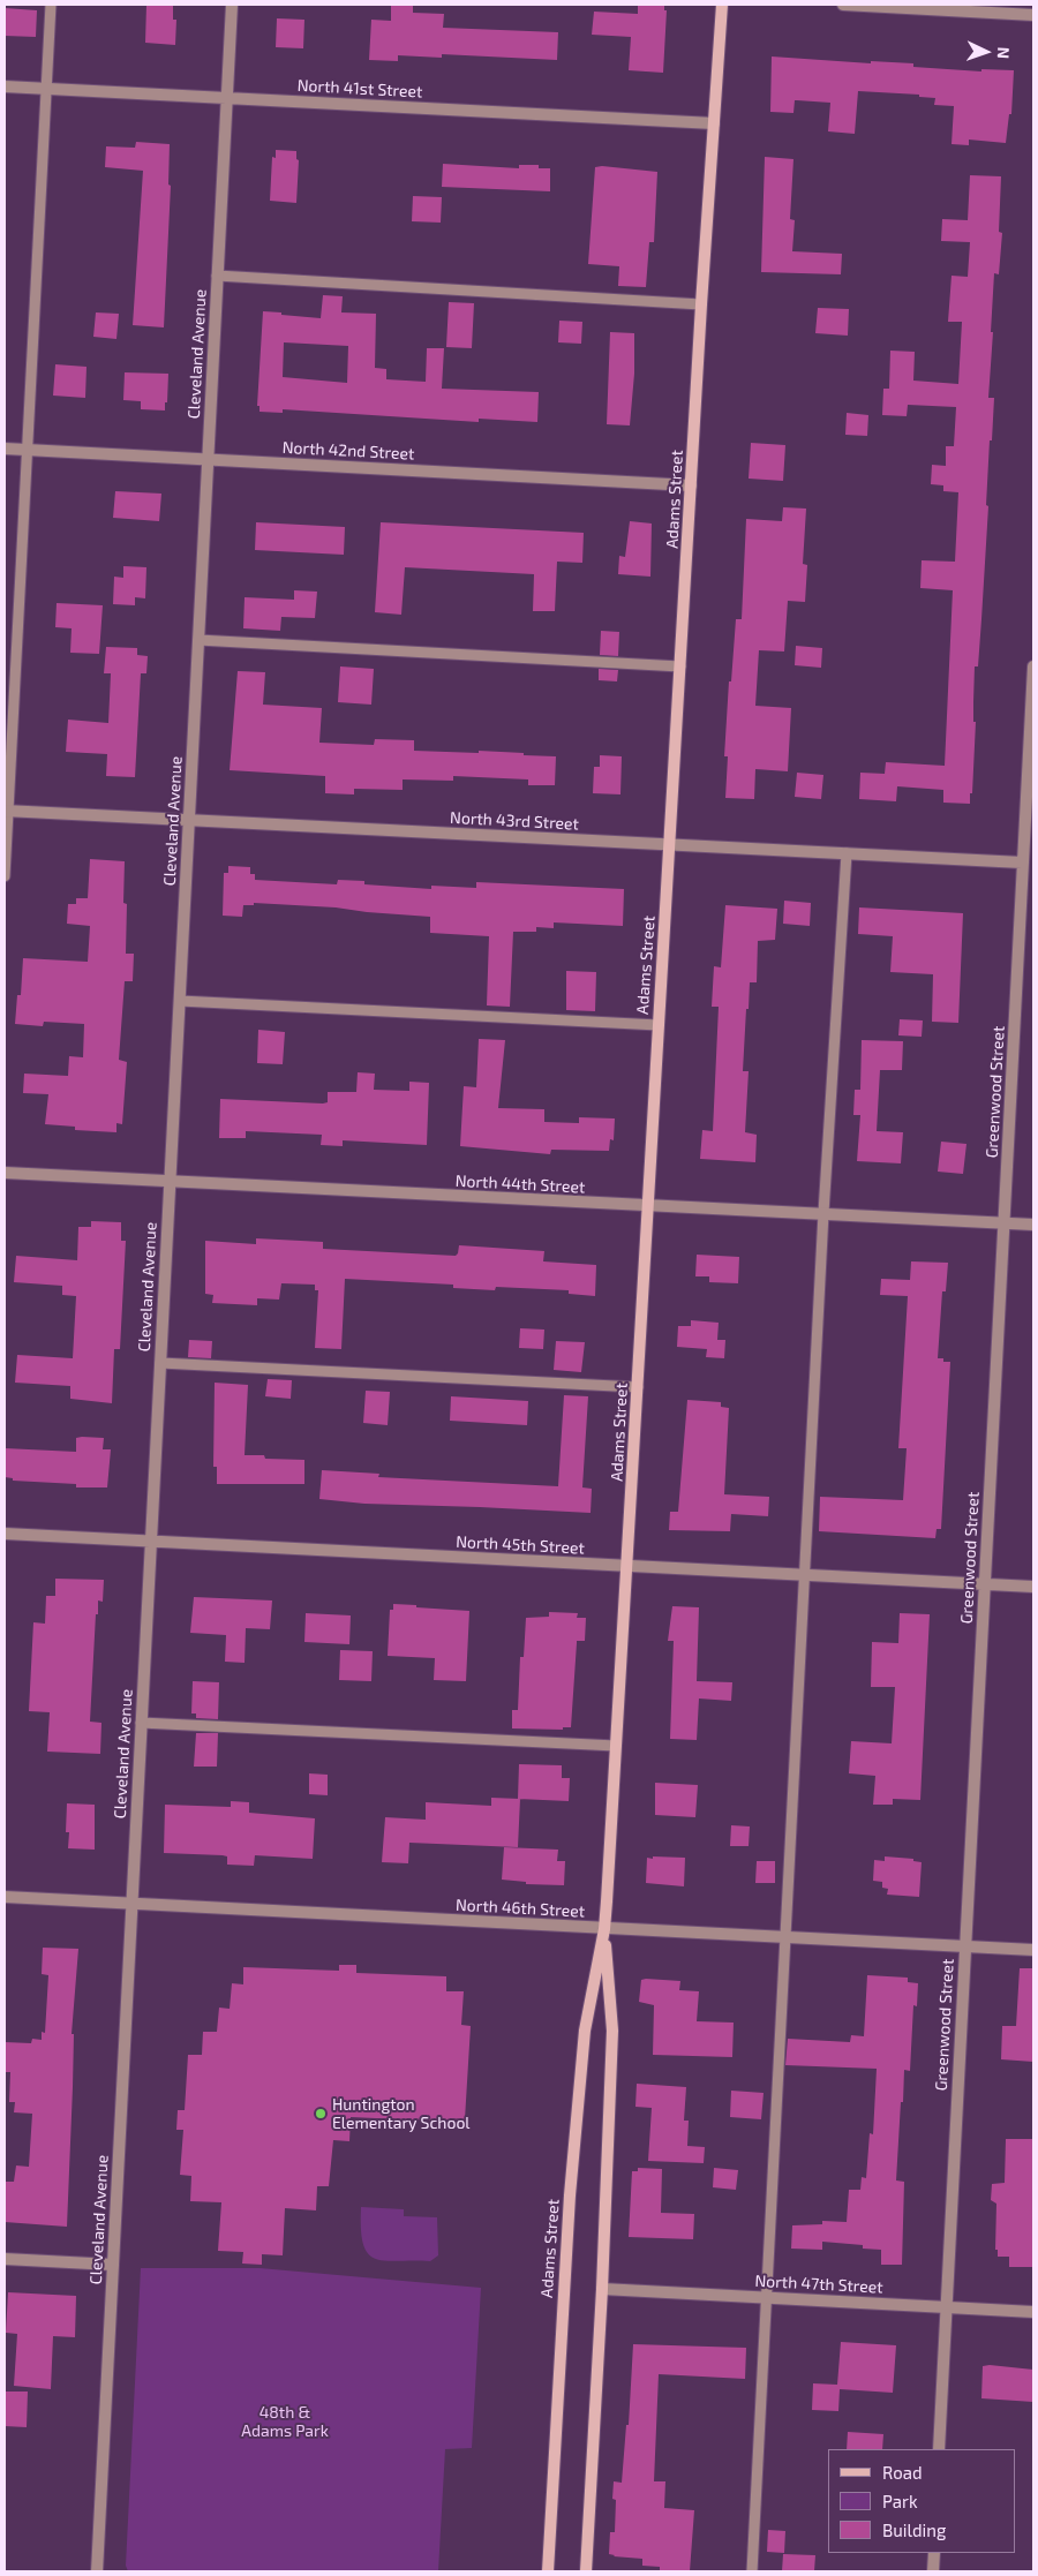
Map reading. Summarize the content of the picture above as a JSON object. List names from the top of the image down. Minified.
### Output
{"streets":{"main road":["Adams Street"],"street":["North 41st Street","Cleveland Avenue","North 42nd Street","North 43rd Street","Greenwood Street","North 44th Street","North 45th Street","North 46th Street","North 47th Street"]},"crossings":[["North 41st Street","Cleveland Avenue"],["North 41st Street","Adams Street"],["Cleveland Avenue","North 42nd Street"],["Cleveland Avenue","North 43rd Street"],["Cleveland Avenue","North 44th Street"],["Cleveland Avenue","North 45th Street"],["Cleveland Avenue","North 46th Street"],["North 42nd Street","Adams Street"],["Adams Street","North 43rd Street"],["Adams Street","North 44th Street"],["Adams Street","North 45th Street"],["Adams Street","North 46th Street"],["Adams Street","North 47th Street"],["North 43rd Street","Greenwood Street"],["Greenwood Street","North 44th Street"],["Greenwood Street","North 45th Street"],["Greenwood Street","North 46th Street"],["Greenwood Street","North 47th Street"]],"parks":["48th & Adams Park"],"places":["Huntington Elementary School"],"legend":["Road","Park","Building"],"north":"right"}
